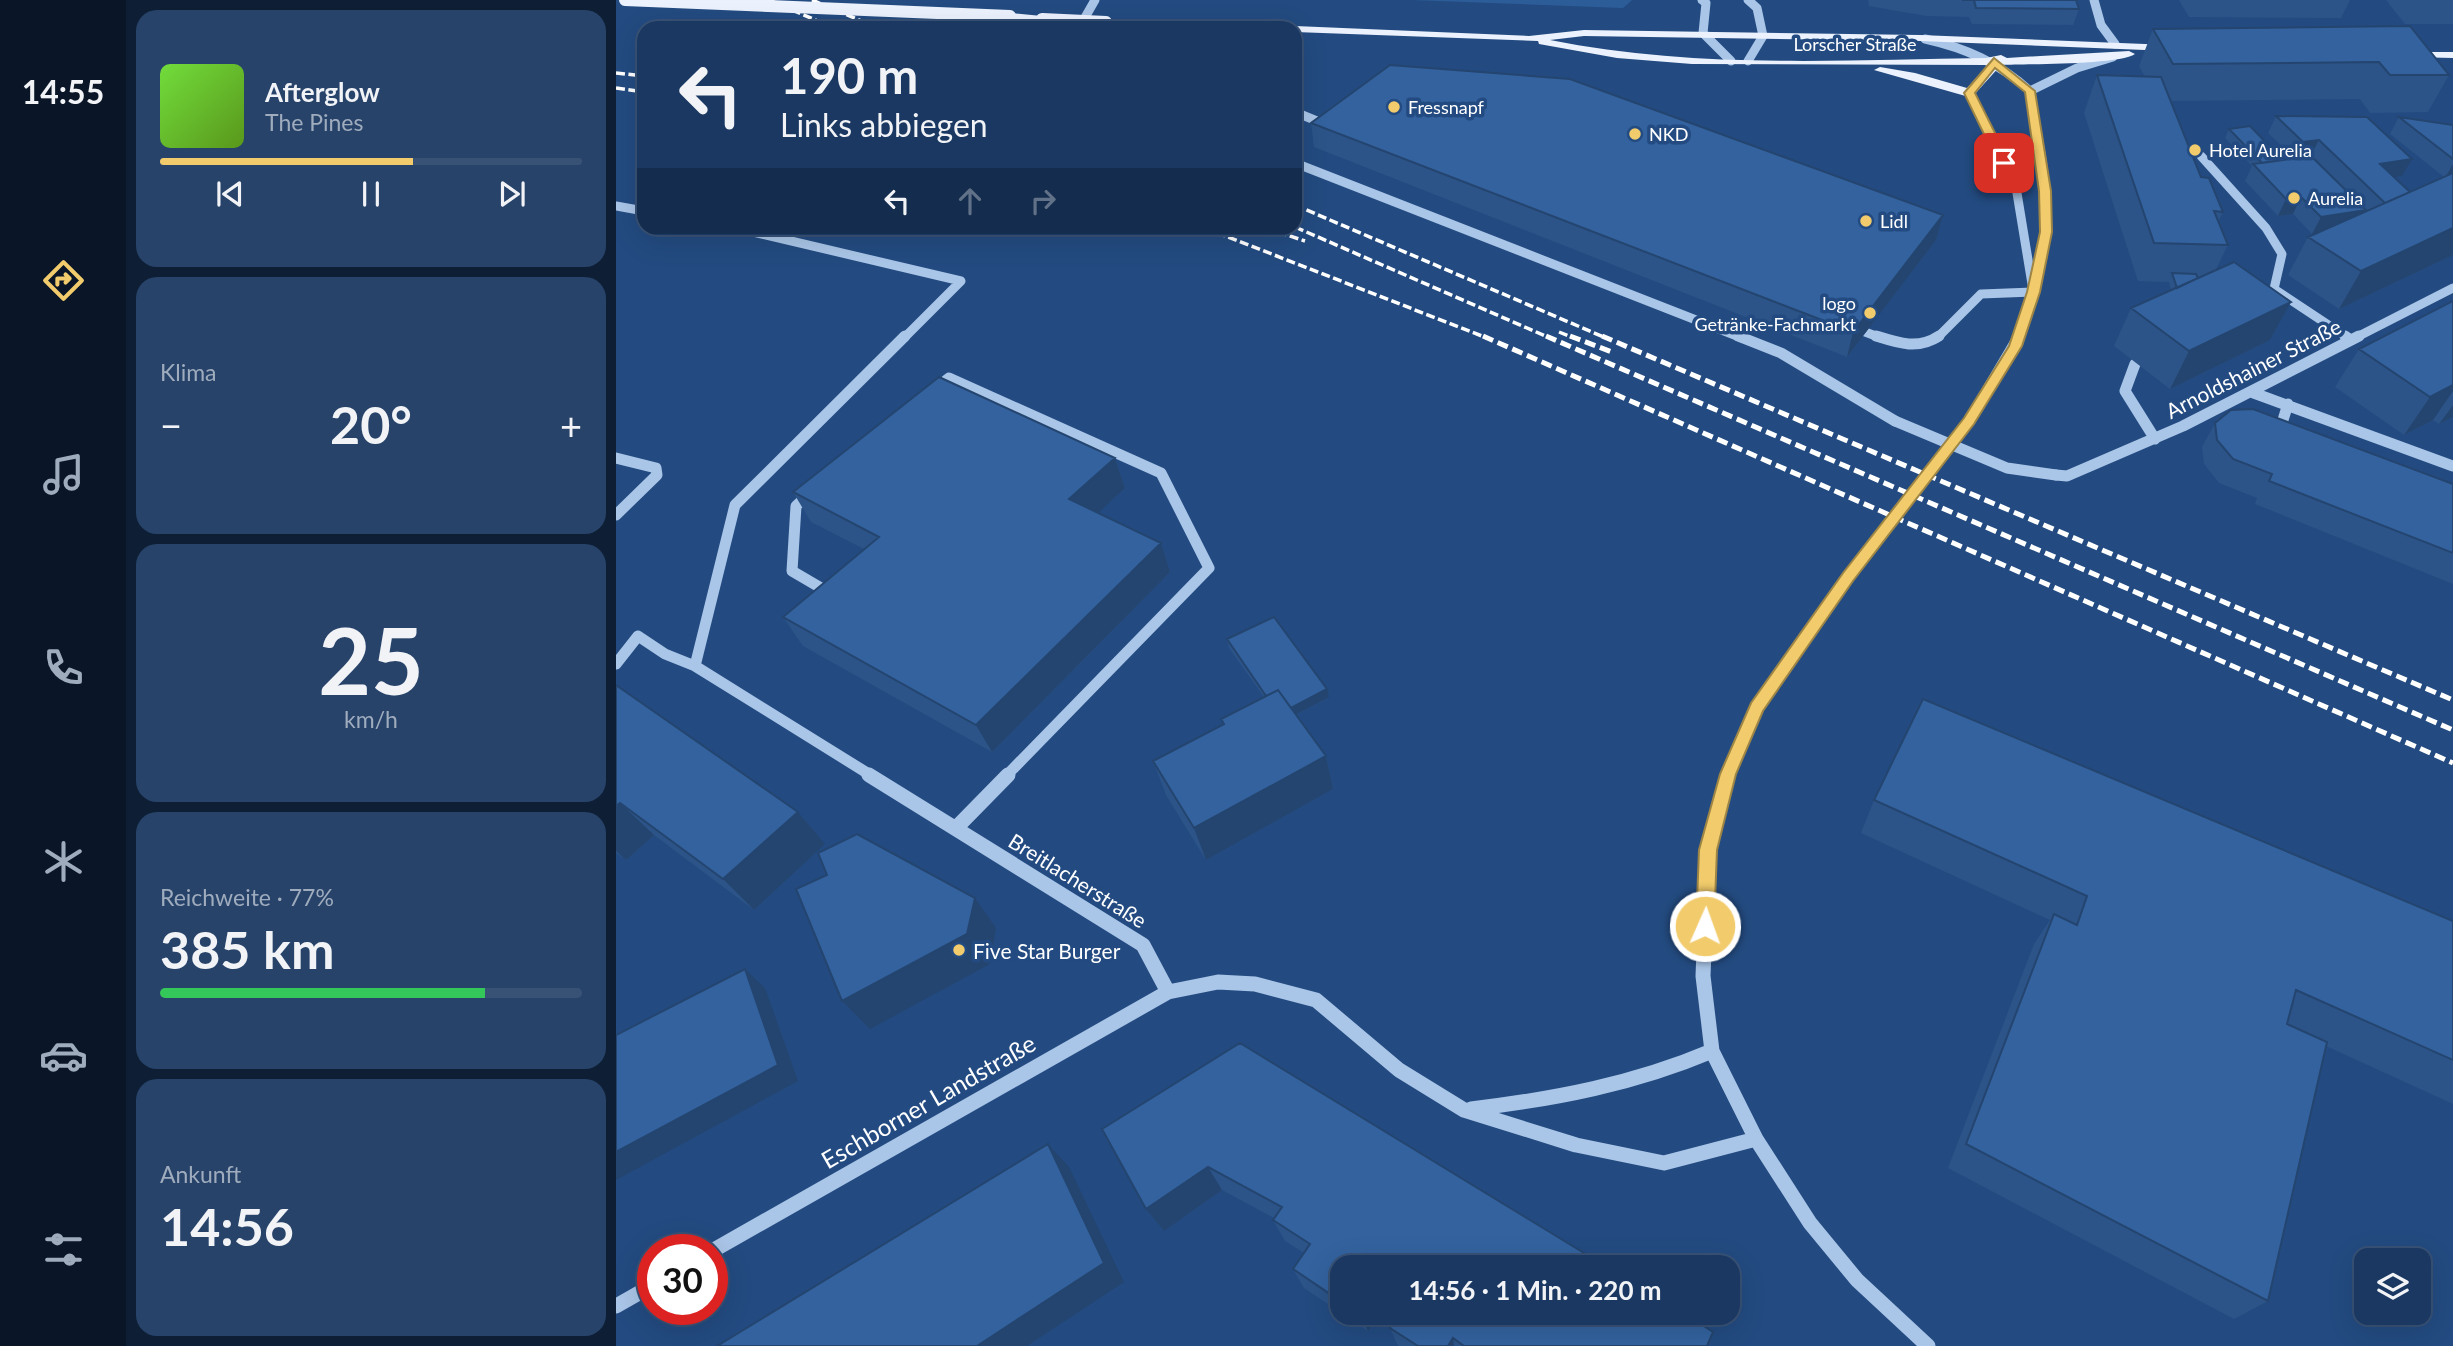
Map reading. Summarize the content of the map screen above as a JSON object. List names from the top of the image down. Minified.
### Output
{"streets":{"main road":["Lorscher Straße"],"street":["Arnoldshainer Straße","Breitlacherstraße","Eschborner Landstraße"]},"crossings":[["Breitlacherstraße","Eschborner Landstraße"]],"places":["Fressnapf","NKD","Hotel Aurelia","Aurelia","Lidl","logo Getränke-Fachmarkt","Five Star Burger"],"page":{"tabs":"14:55","turn":["190 m","Links abbiegen"],"song":["Afterglow","The Pines"],"tile":["Klima",["25","km/h"],["Reichweite · 77%","385 km"],["Ankunft","14:56"]],"heat":["−","20°","+"],"limit":"30","trip":"14:56 · 1 Min. · 220 m"}}
